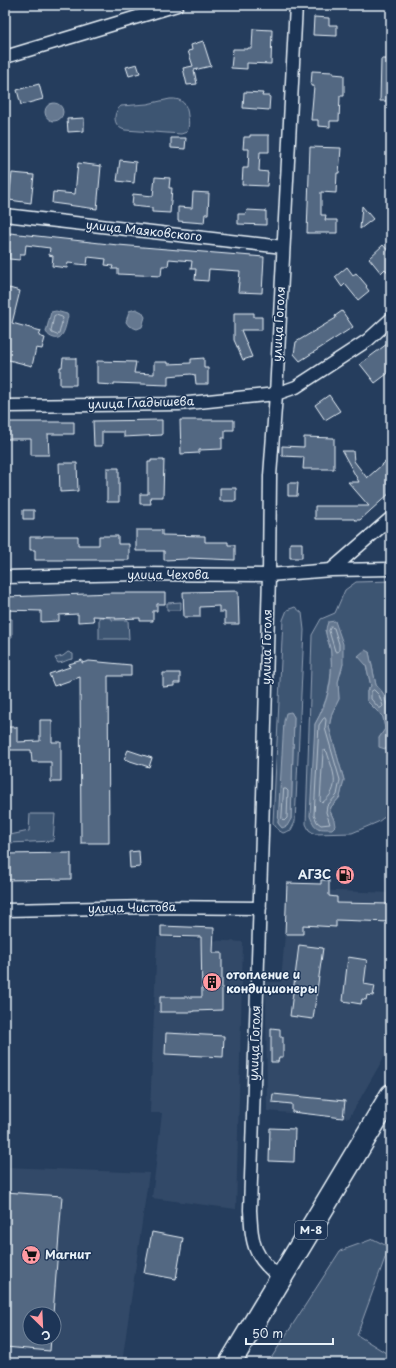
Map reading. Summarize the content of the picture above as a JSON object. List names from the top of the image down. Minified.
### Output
{"streets":{"highway":["М-8"],"street":["улица Маяковского","улица Гоголя","улица Гладышева","улица Чехова","улица Чистова"]},"crossings":[["улица Маяковского","улица Гоголя"],["улица Гоголя","улица Гладышева"],["улица Гоголя","улица Чехова"],["улица Гоголя","улица Чистова"],["улица Гоголя","М-8"]],"places":{"fuel station":["АГЗС"],"building":["отопление и кондиционеры"],"supermarket":["Магнит"]},"scale_bar":"50 m","north":"bottom right"}
